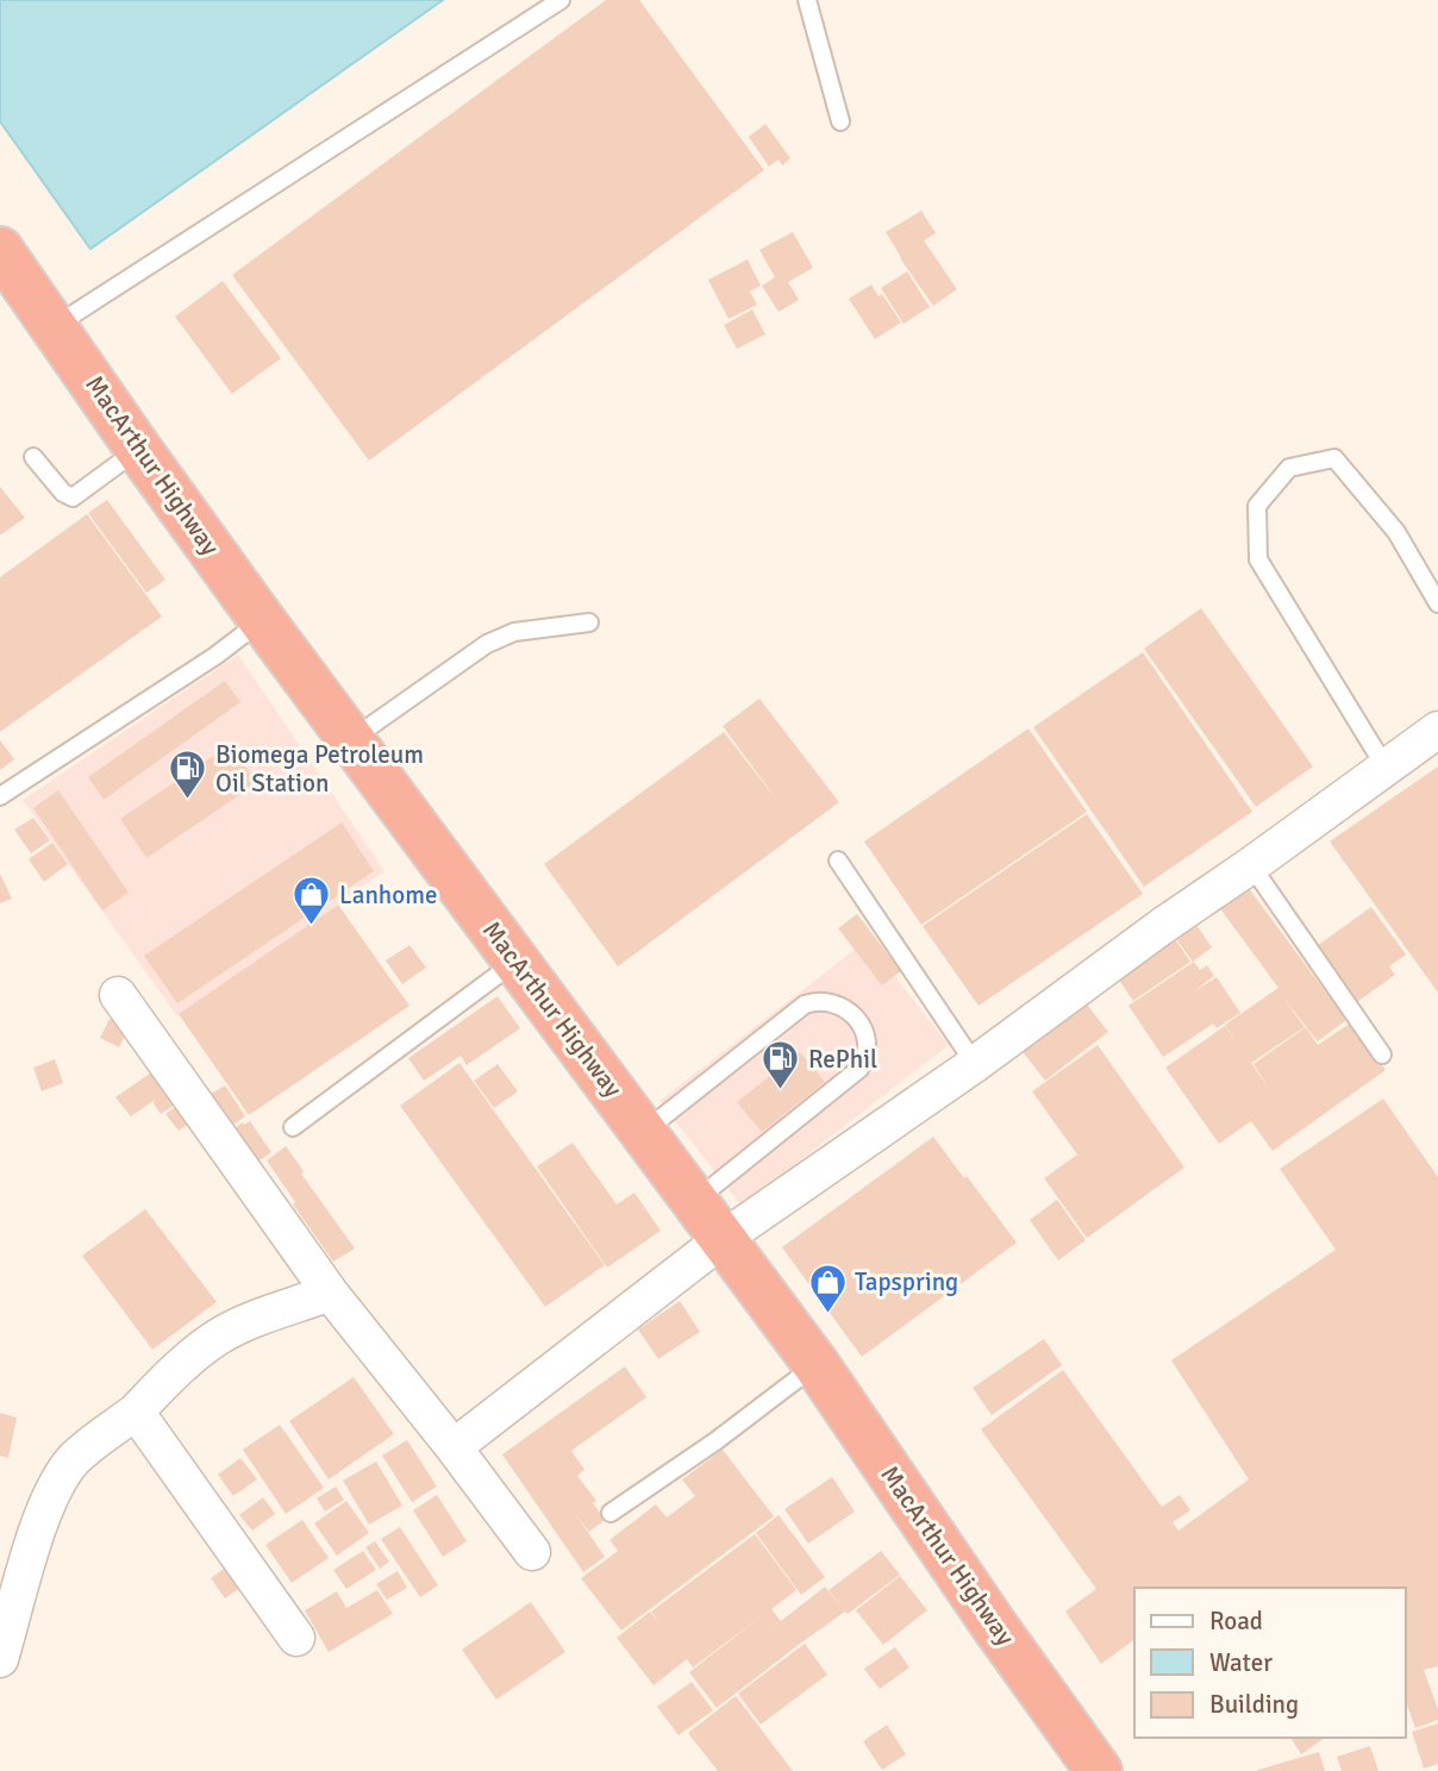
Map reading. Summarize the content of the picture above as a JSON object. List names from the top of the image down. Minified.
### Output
{"streets":{"highway":["MacArthur Highway"]},"places":{"fuel station":["Biomega Petroleum Oil Station","RePhil"],"shop":["Lanhome","Tapspring"]},"legend":["Road","Water","Building"]}
